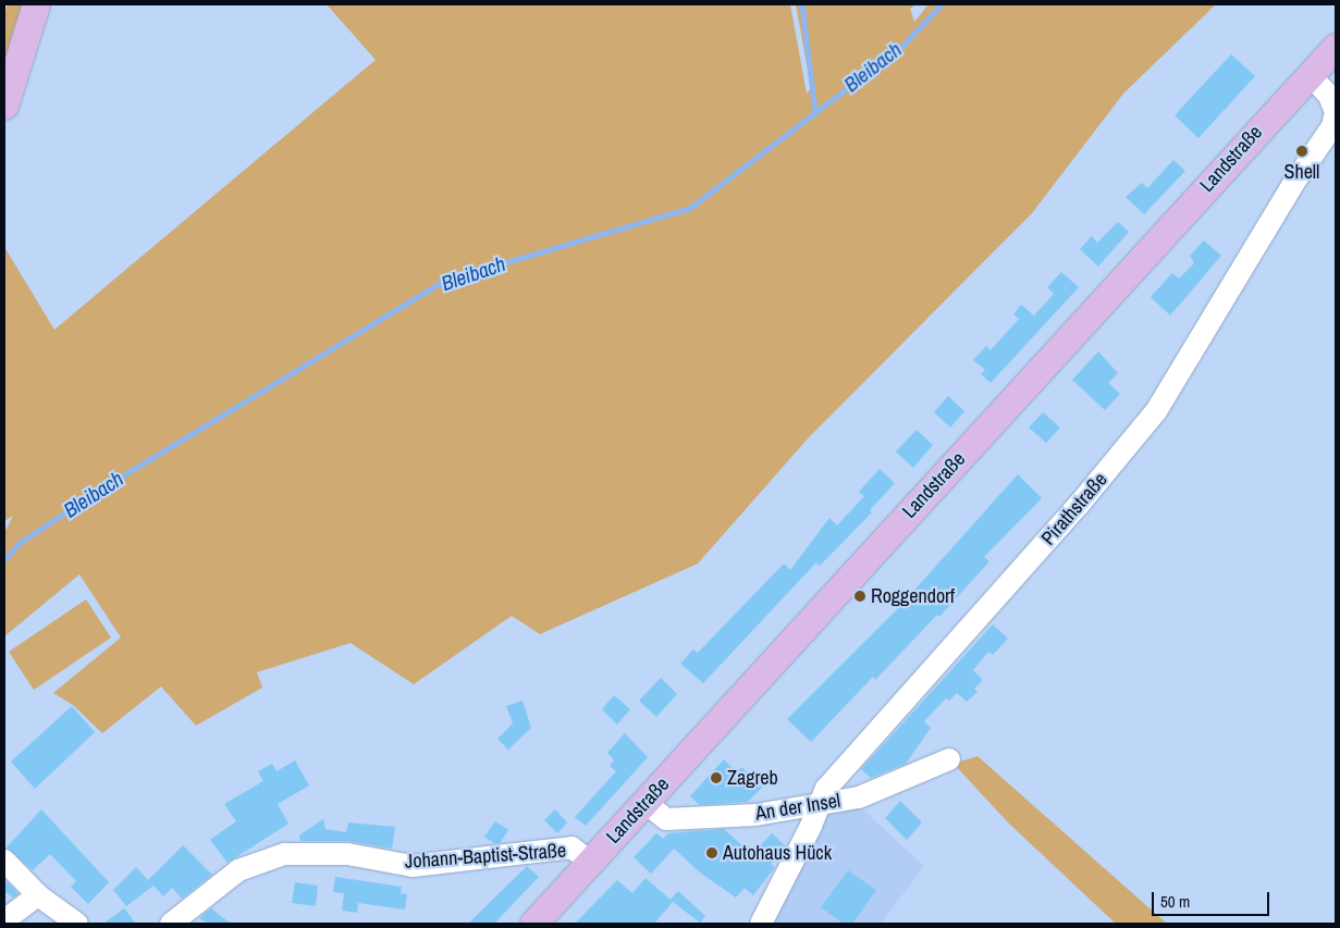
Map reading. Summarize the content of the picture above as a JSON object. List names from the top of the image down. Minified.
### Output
{"streets":{"main road":["Landstraße"],"street":["Pirathstraße","An der Insel","Johann-Baptist-Straße"]},"crossings":[["Landstraße","Pirathstraße"],["Landstraße","An der Insel"],["Landstraße","Johann-Baptist-Straße"],["Pirathstraße","An der Insel"]],"water":["Bleibach"],"places":["Shell","Roggendorf","Zagreb","Autohaus Hück"],"scale_bar":"50 m"}
